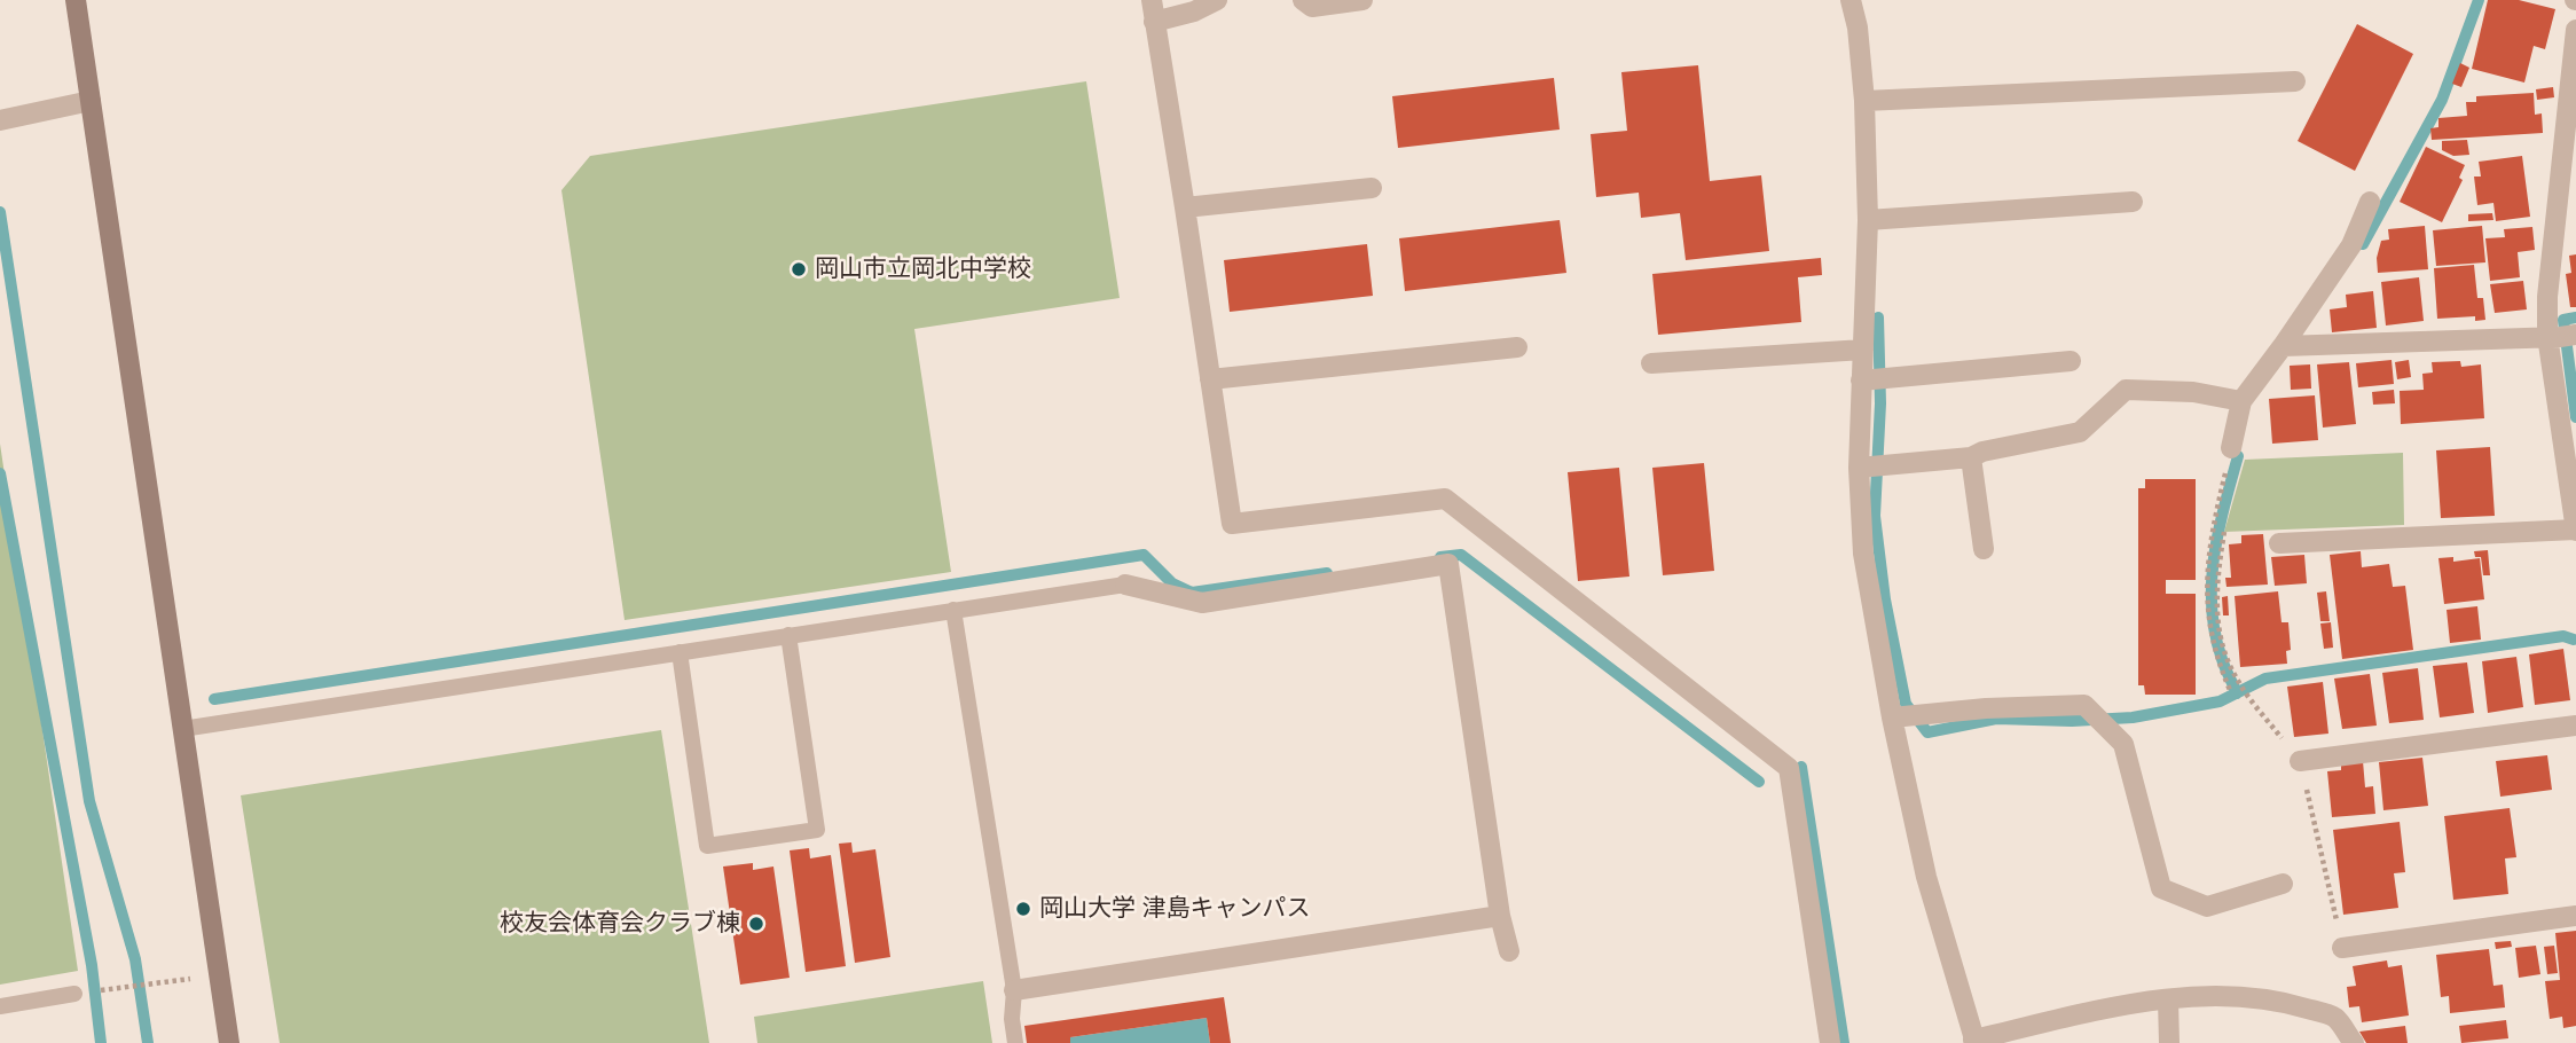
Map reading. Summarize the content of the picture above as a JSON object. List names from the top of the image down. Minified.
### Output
{"places":["岡山市立岡北中学校","岡山大学 津島キャンパス","校友会体育会クラブ棟"]}
